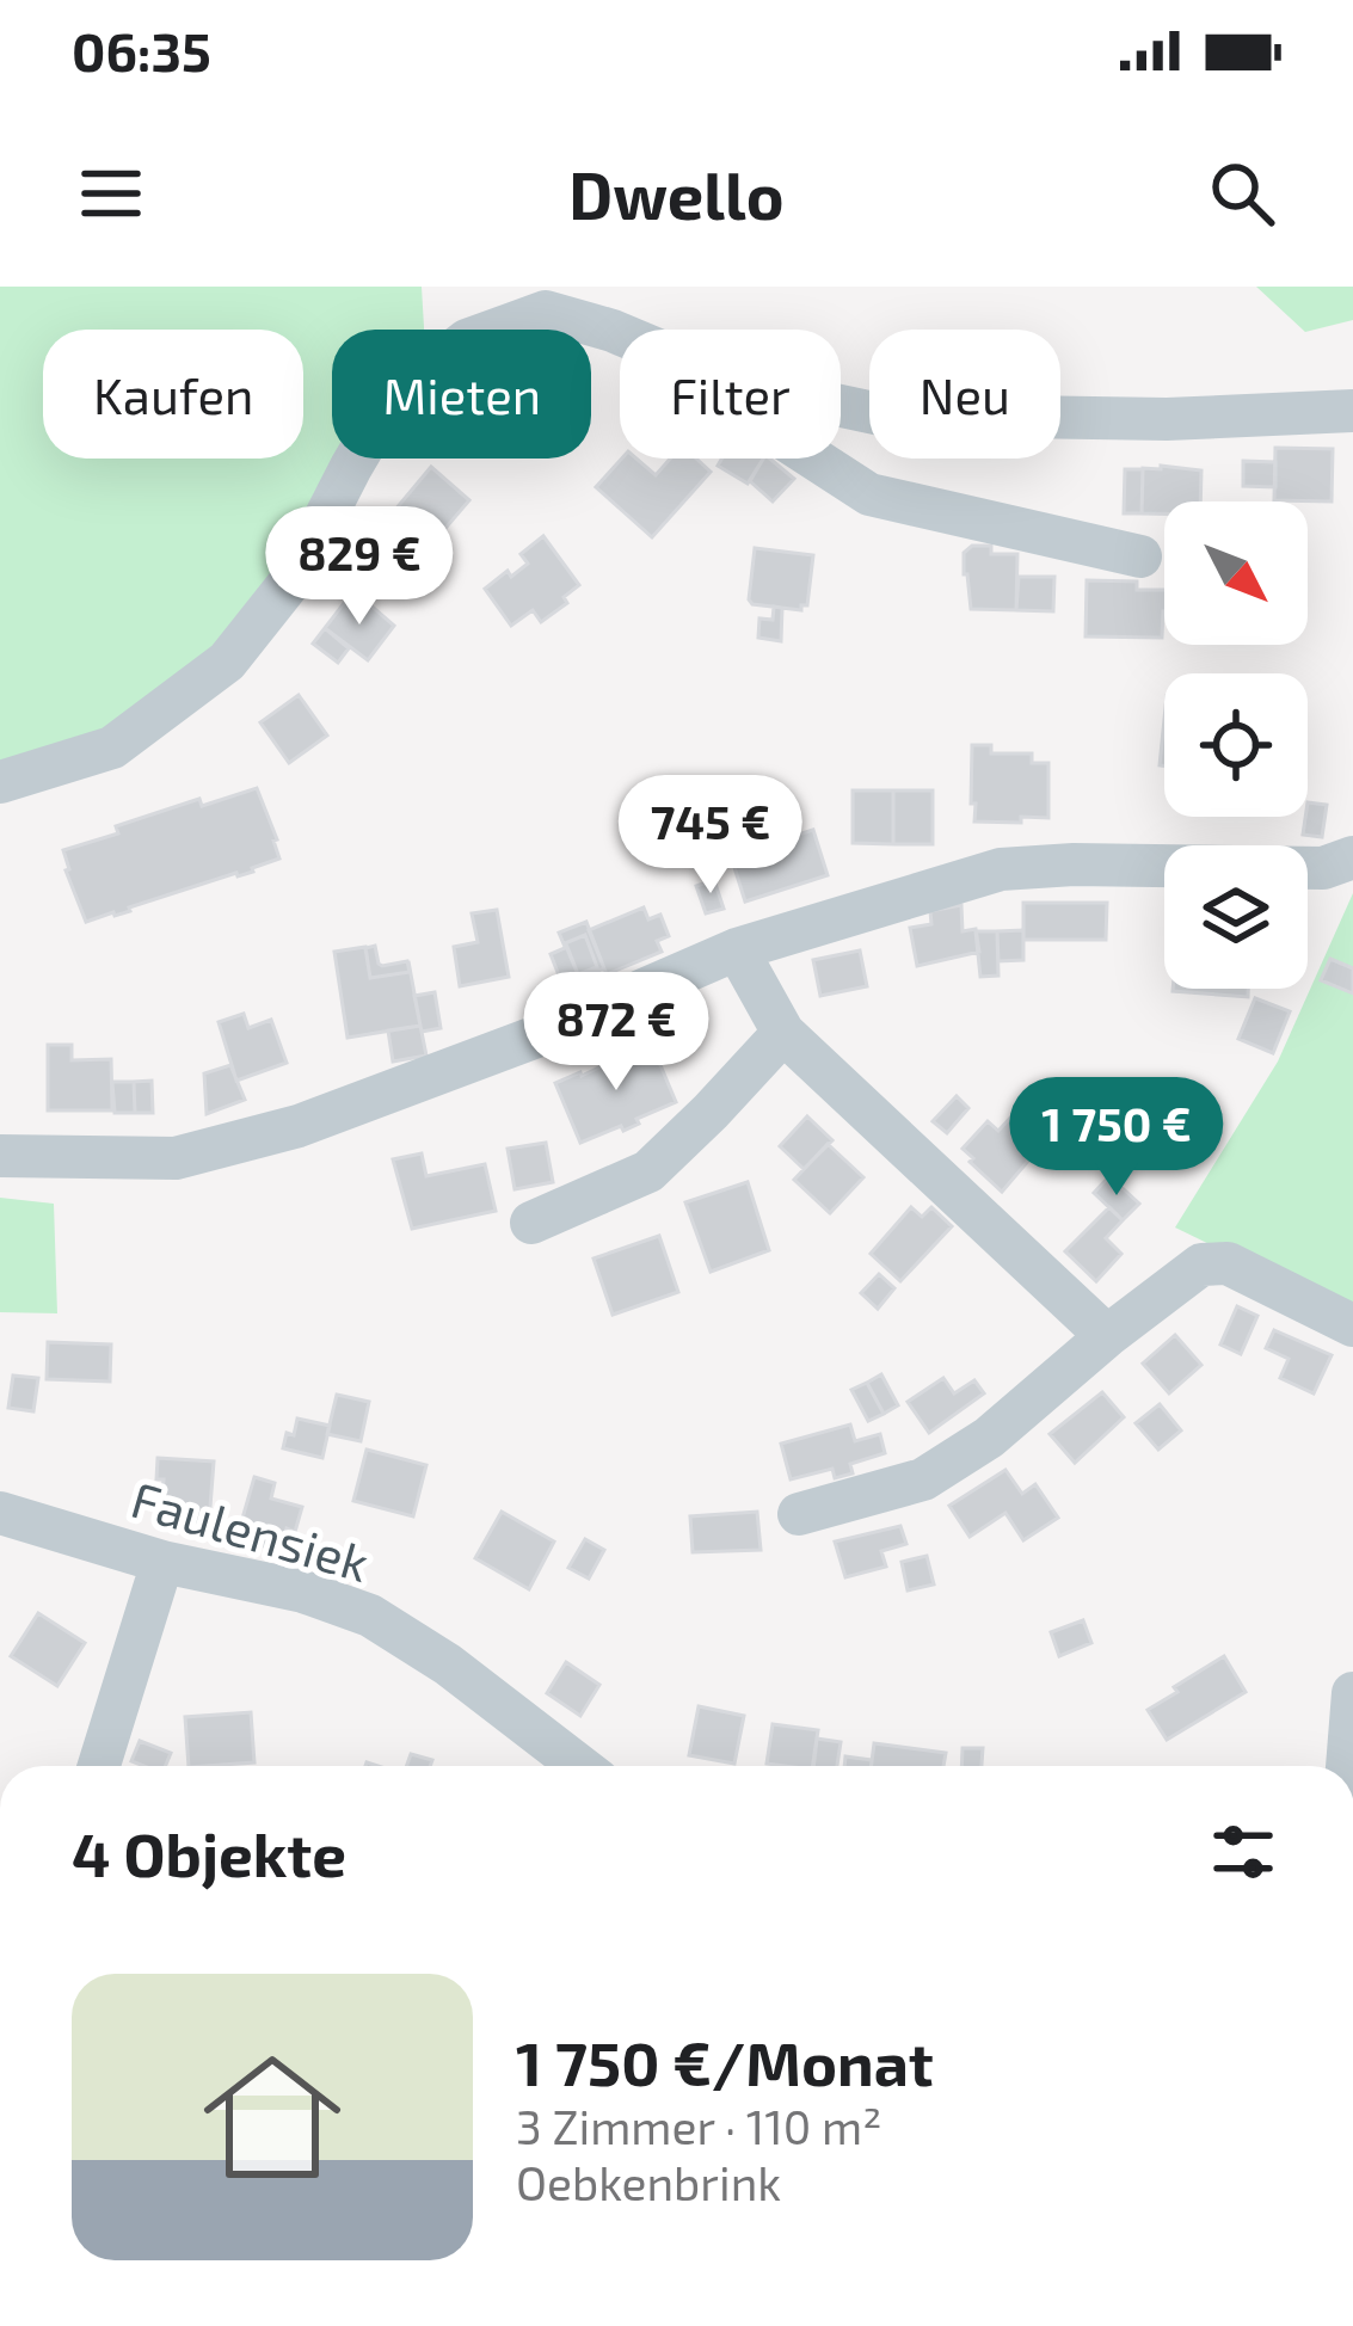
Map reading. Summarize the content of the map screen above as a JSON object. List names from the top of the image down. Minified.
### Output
{"streets":{"street":["Faulensiek"]},"north":"bottom right","page":{"status":"06:35","header":"Dwello","chip":["Kaufen","Mieten","Filter","Neu"],"price":["829 €","745 €","872 €","1 750 €"],"heading":"4 Objekte","list":[{"name":"1 750 €/Monat","note":"3 Zimmer · 110 m² · Oebkenbrink"}]}}
